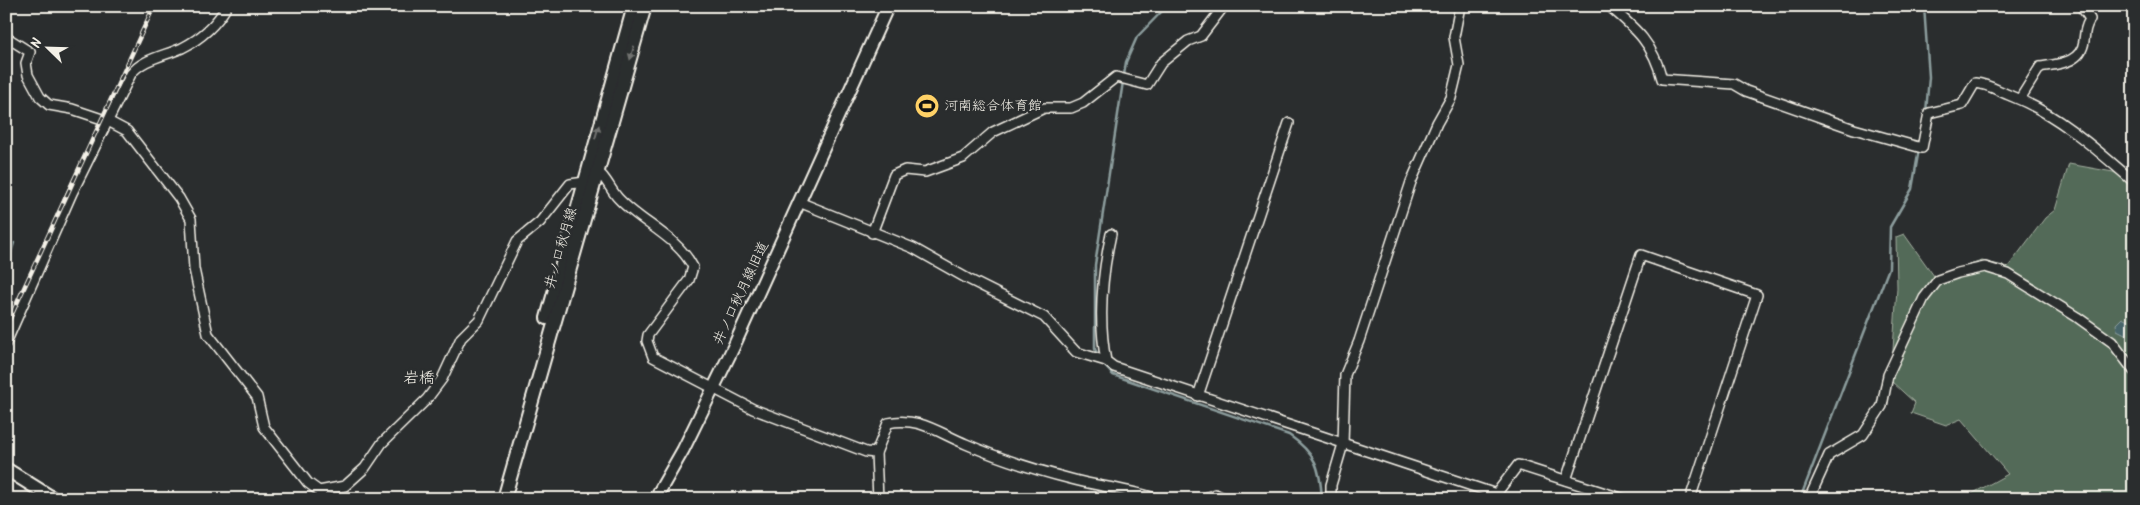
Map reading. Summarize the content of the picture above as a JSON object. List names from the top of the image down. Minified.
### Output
{"streets":{"main road":["井ノ口秋月線"],"street":["井ノ口秋月線旧道"]},"districts":["岩橋"],"places":{"sports":["河南総合体育館"]},"north":"top left"}
